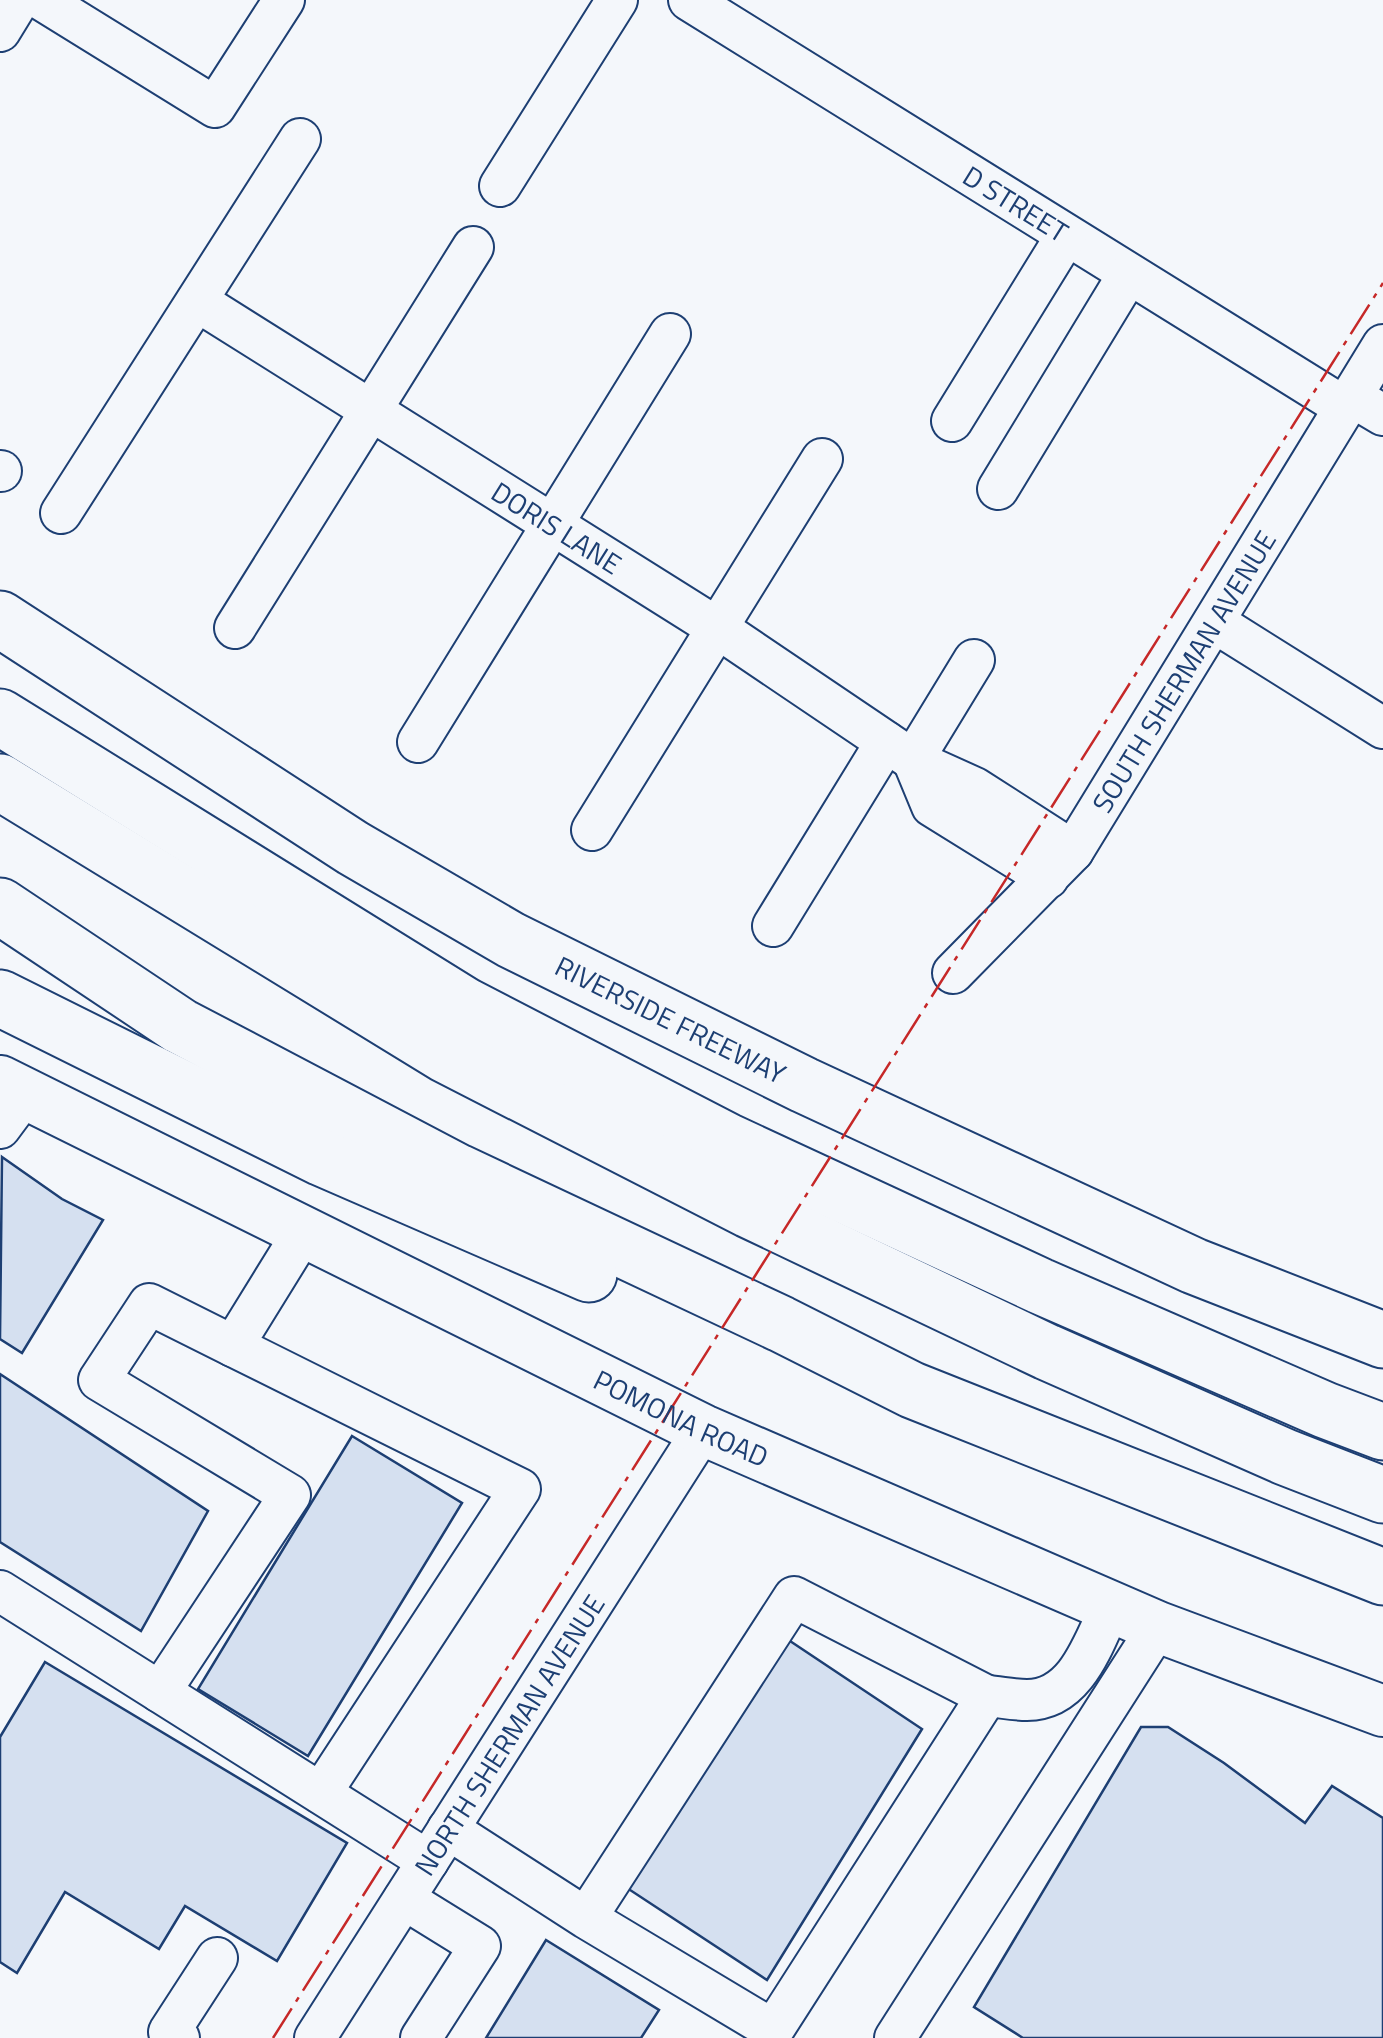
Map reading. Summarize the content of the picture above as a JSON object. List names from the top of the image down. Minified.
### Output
{"streets":{"highway":["RIVERSIDE FREEWAY"],"main road":["POMONA ROAD"],"street":["D STREET","DORIS LANE","SOUTH SHERMAN AVENUE","NORTH SHERMAN AVENUE"]},"crossings":[["D STREET","SOUTH SHERMAN AVENUE"],["POMONA ROAD","NORTH SHERMAN AVENUE"]]}
